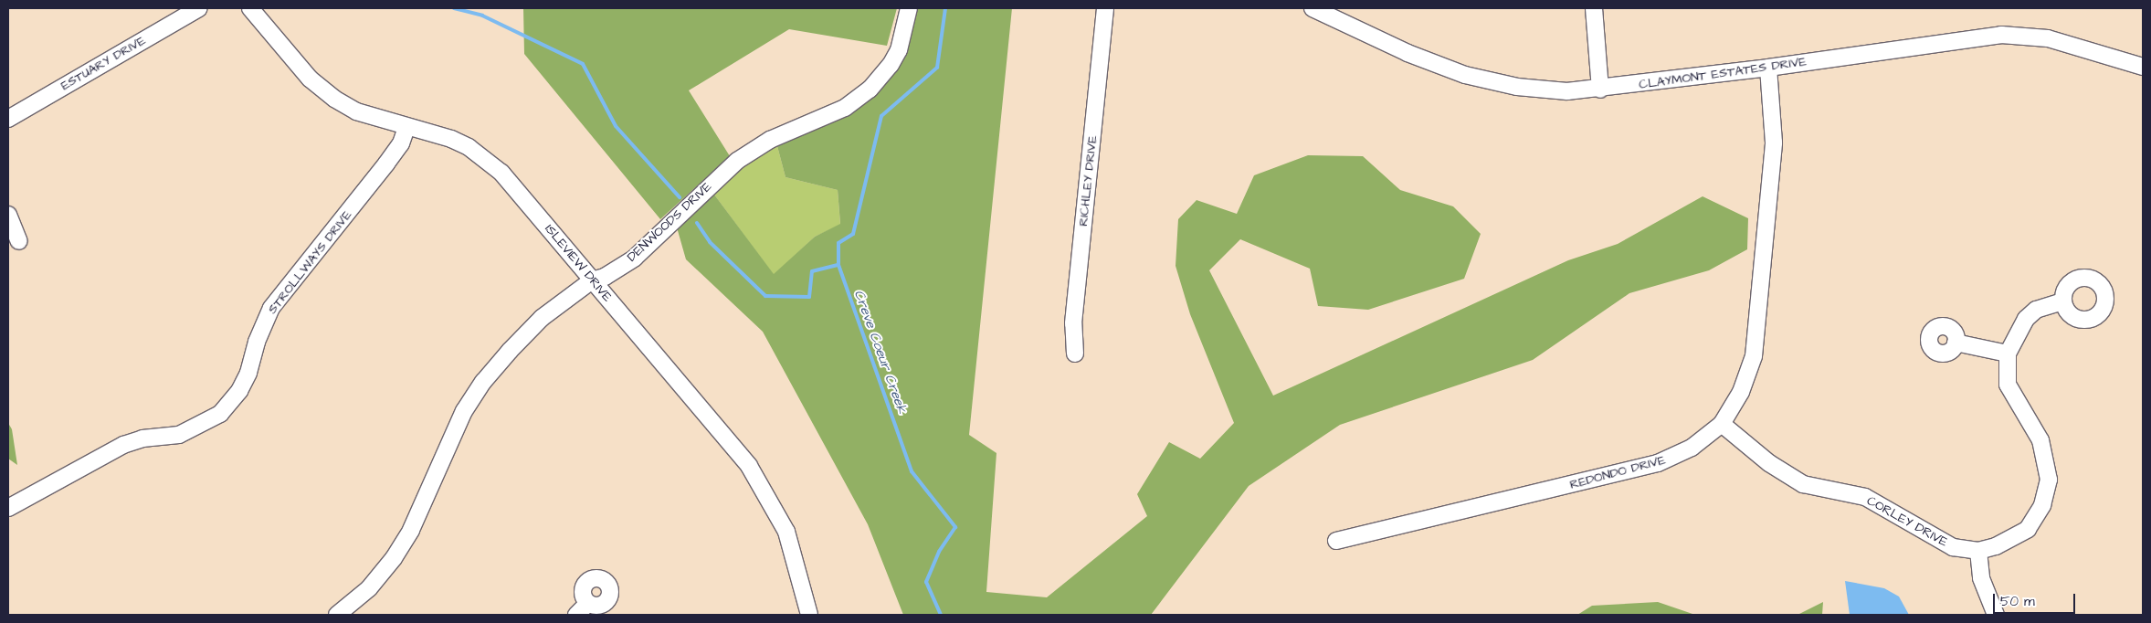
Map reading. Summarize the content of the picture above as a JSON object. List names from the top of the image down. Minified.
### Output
{"streets":{"street":["ESTUARY DRIVE","CLAYMONT ESTATES DRIVE","RICHLEY DRIVE","DENWOODS DRIVE","STROLLWAYS DRIVE","ISLEVIEW DRIVE","REDONDO DRIVE","CORLEY DRIVE"]},"crossings":[["CLAYMONT ESTATES DRIVE","REDONDO DRIVE"],["DENWOODS DRIVE","ISLEVIEW DRIVE"],["STROLLWAYS DRIVE","ISLEVIEW DRIVE"],["REDONDO DRIVE","CORLEY DRIVE"]],"water":["Creve Coeur Creek"],"scale_bar":"50 m"}
